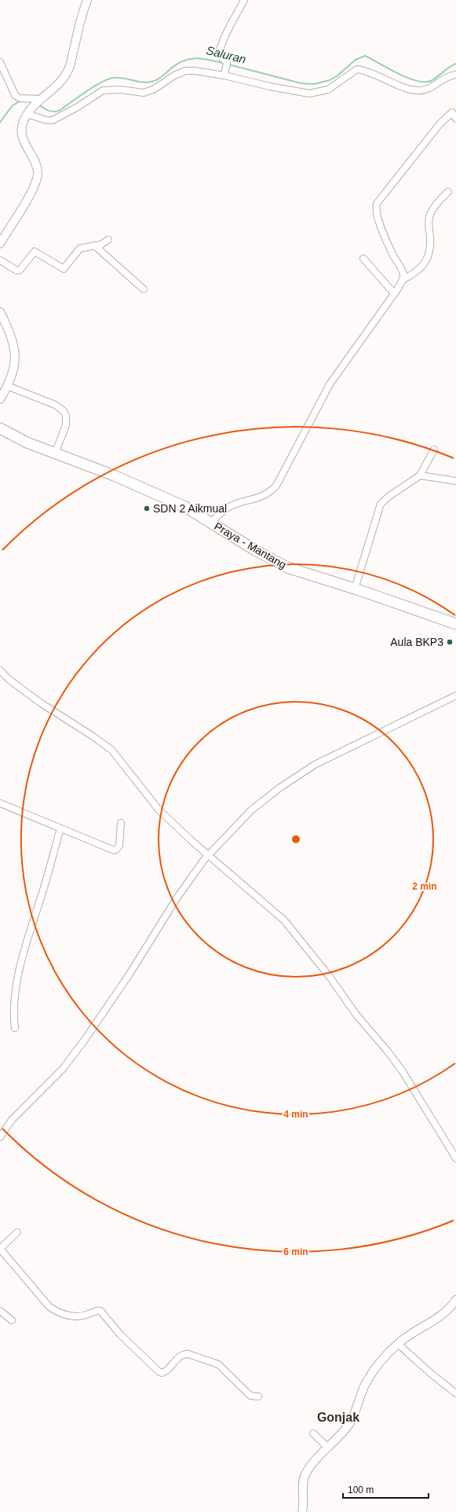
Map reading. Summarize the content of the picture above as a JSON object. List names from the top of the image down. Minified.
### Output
{"streets":{"main road":["Praya - Mantang"]},"districts":["Gonjak"],"water":["Saluran"],"places":["SDN 2 Aikmual","Aula BKP3"],"scale_bar":"100 m","rings":["2 min","4 min","6 min"]}
